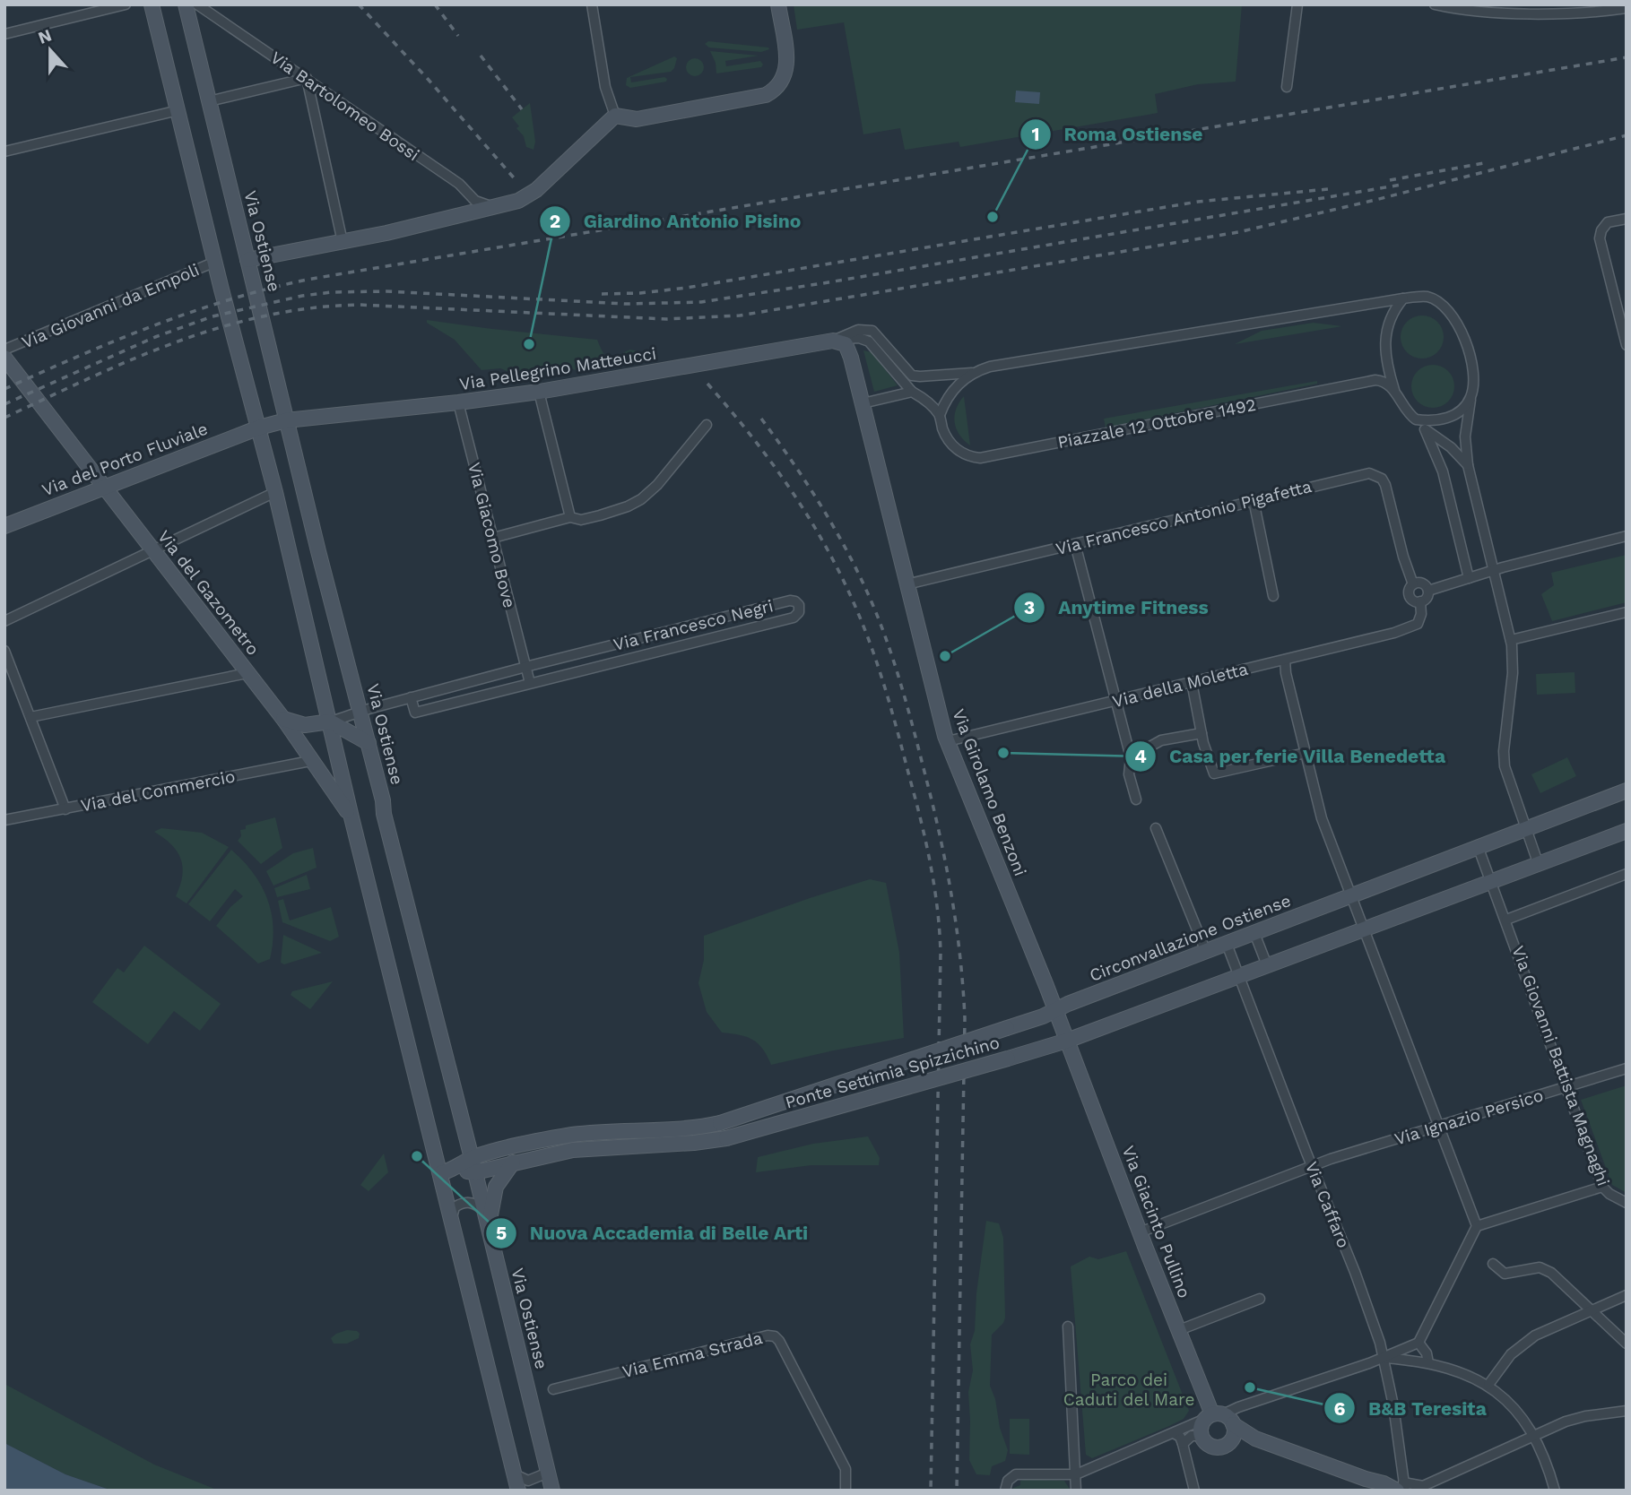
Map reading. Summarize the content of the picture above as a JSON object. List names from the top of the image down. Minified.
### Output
{"streets":{"main road":["Via Ostiense","Via Pellegrino Matteucci","Via del Porto Fluviale","Via del Gazometro","Via Girolamo Benzoni","Circonvallazione Ostiense","Ponte Settimia Spizzichino","Via Giacinto Pullino"],"street":["Via Bartolomeo Bossi","Via Giovanni da Empoli","Piazzale 12 Ottobre 1492","Via Francesco Antonio Pigafetta","Via Giacomo Bove","Via Francesco Negri","Via della Moletta","Via del Commercio","Via Giovanni Battista Magnaghi","Via Ignazio Persico","Via Caffaro","Via Emma Strada"]},"crossings":[["Via Ostiense","Via Pellegrino Matteucci"],["Via Ostiense","Via Francesco Negri"],["Via Ostiense","Ponte Settimia Spizzichino"],["Via Pellegrino Matteucci","Piazzale 12 Ottobre 1492"],["Via Pellegrino Matteucci","Via del Porto Fluviale"],["Via Pellegrino Matteucci","Via Giacomo Bove"],["Via Pellegrino Matteucci","Via Girolamo Benzoni"],["Piazzale 12 Ottobre 1492","Via Girolamo Benzoni"],["Via del Porto Fluviale","Via del Gazometro"],["Via Francesco Antonio Pigafetta","Via della Moletta"],["Via Francesco Antonio Pigafetta","Via Girolamo Benzoni"],["Via Giacomo Bove","Via Francesco Negri"],["Via del Gazometro","Via del Commercio"],["Via della Moletta","Via Girolamo Benzoni"],["Via Girolamo Benzoni","Circonvallazione Ostiense"],["Via Girolamo Benzoni","Ponte Settimia Spizzichino"],["Via Girolamo Benzoni","Via Giacinto Pullino"],["Circonvallazione Ostiense","Ponte Settimia Spizzichino"],["Circonvallazione Ostiense","Via Caffaro"],["Via Giovanni Battista Magnaghi","Via Ignazio Persico"],["Ponte Settimia Spizzichino","Via Giacinto Pullino"],["Via Ignazio Persico","Via Caffaro"],["Via Ignazio Persico","Via Giacinto Pullino"]],"parks":["Parco dei Caduti del Mare"],"places":["Roma Ostiense","Giardino Antonio Pisino","Anytime Fitness","Casa per ferie Villa Benedetta","Nuova Accademia di Belle Arti","B&B Teresita"],"north":"top"}
